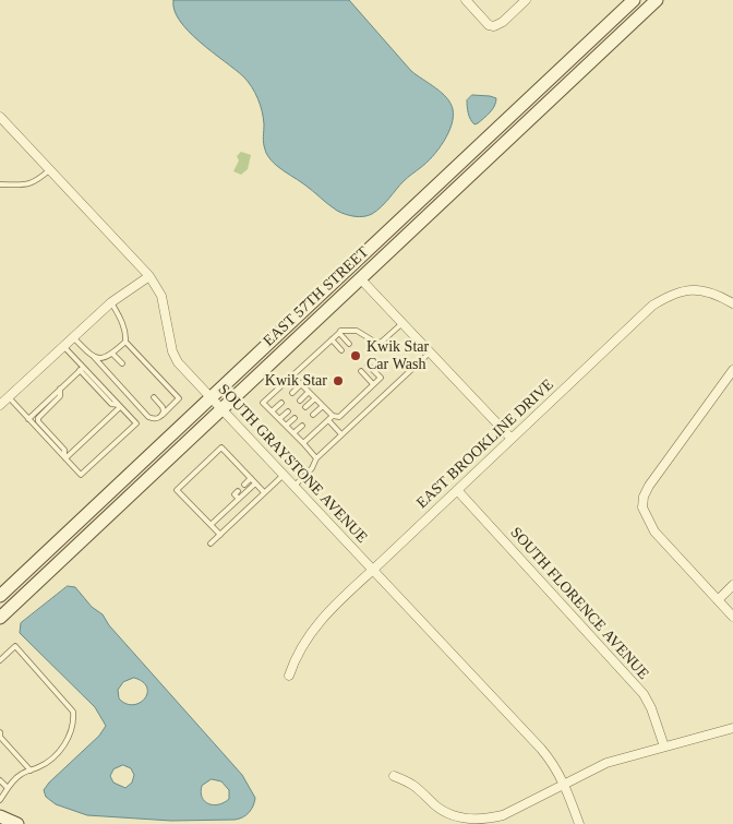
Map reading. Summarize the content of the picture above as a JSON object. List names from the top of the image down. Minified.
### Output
{"streets":{"main road":["EAST 57TH STREET"],"street":["EAST BROOKLINE DRIVE","SOUTH GRAYSTONE AVENUE","SOUTH FLORENCE AVENUE"]},"crossings":[["EAST 57TH STREET","SOUTH GRAYSTONE AVENUE"],["EAST BROOKLINE DRIVE","SOUTH GRAYSTONE AVENUE"],["EAST BROOKLINE DRIVE","SOUTH FLORENCE AVENUE"]],"places":["Kwik Star Car Wash","Kwik Star"]}
